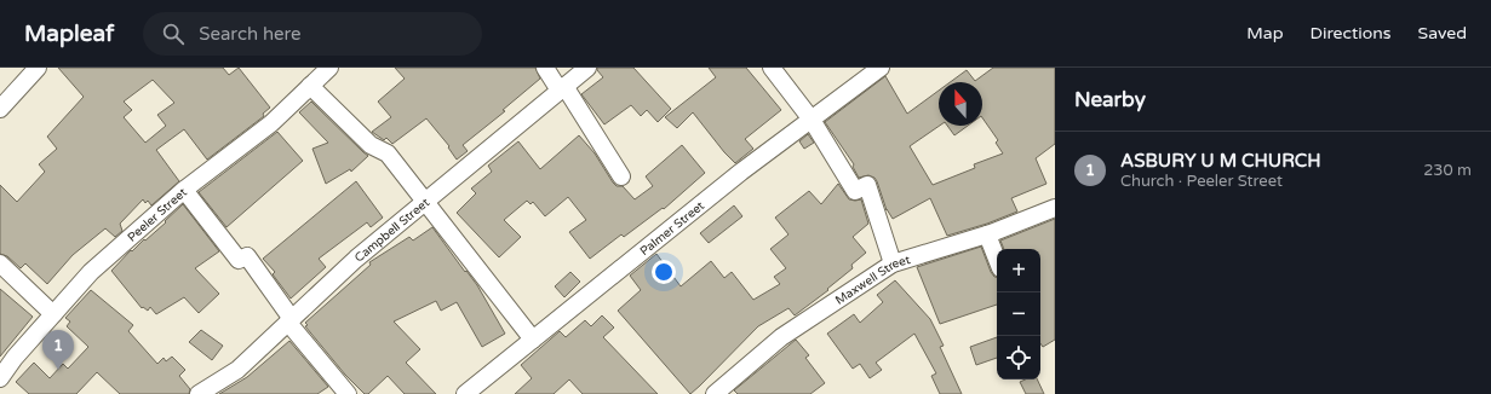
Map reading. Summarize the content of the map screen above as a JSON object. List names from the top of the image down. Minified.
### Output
{"streets":{"street":["Peeler Street","Palmer Street","Campbell Street","Maxwell Street"]},"north":"top","page":{"header":"Mapleaf","search":"Search here","nav":["Map","Directions","Saved"],"heading":"Nearby","list":[{"mark":"1","name":"ASBURY U M CHURCH","note":"Church · Peeler Street","value":"230 m"}],"map_buttons":["+","−"],"pins":"1"}}
